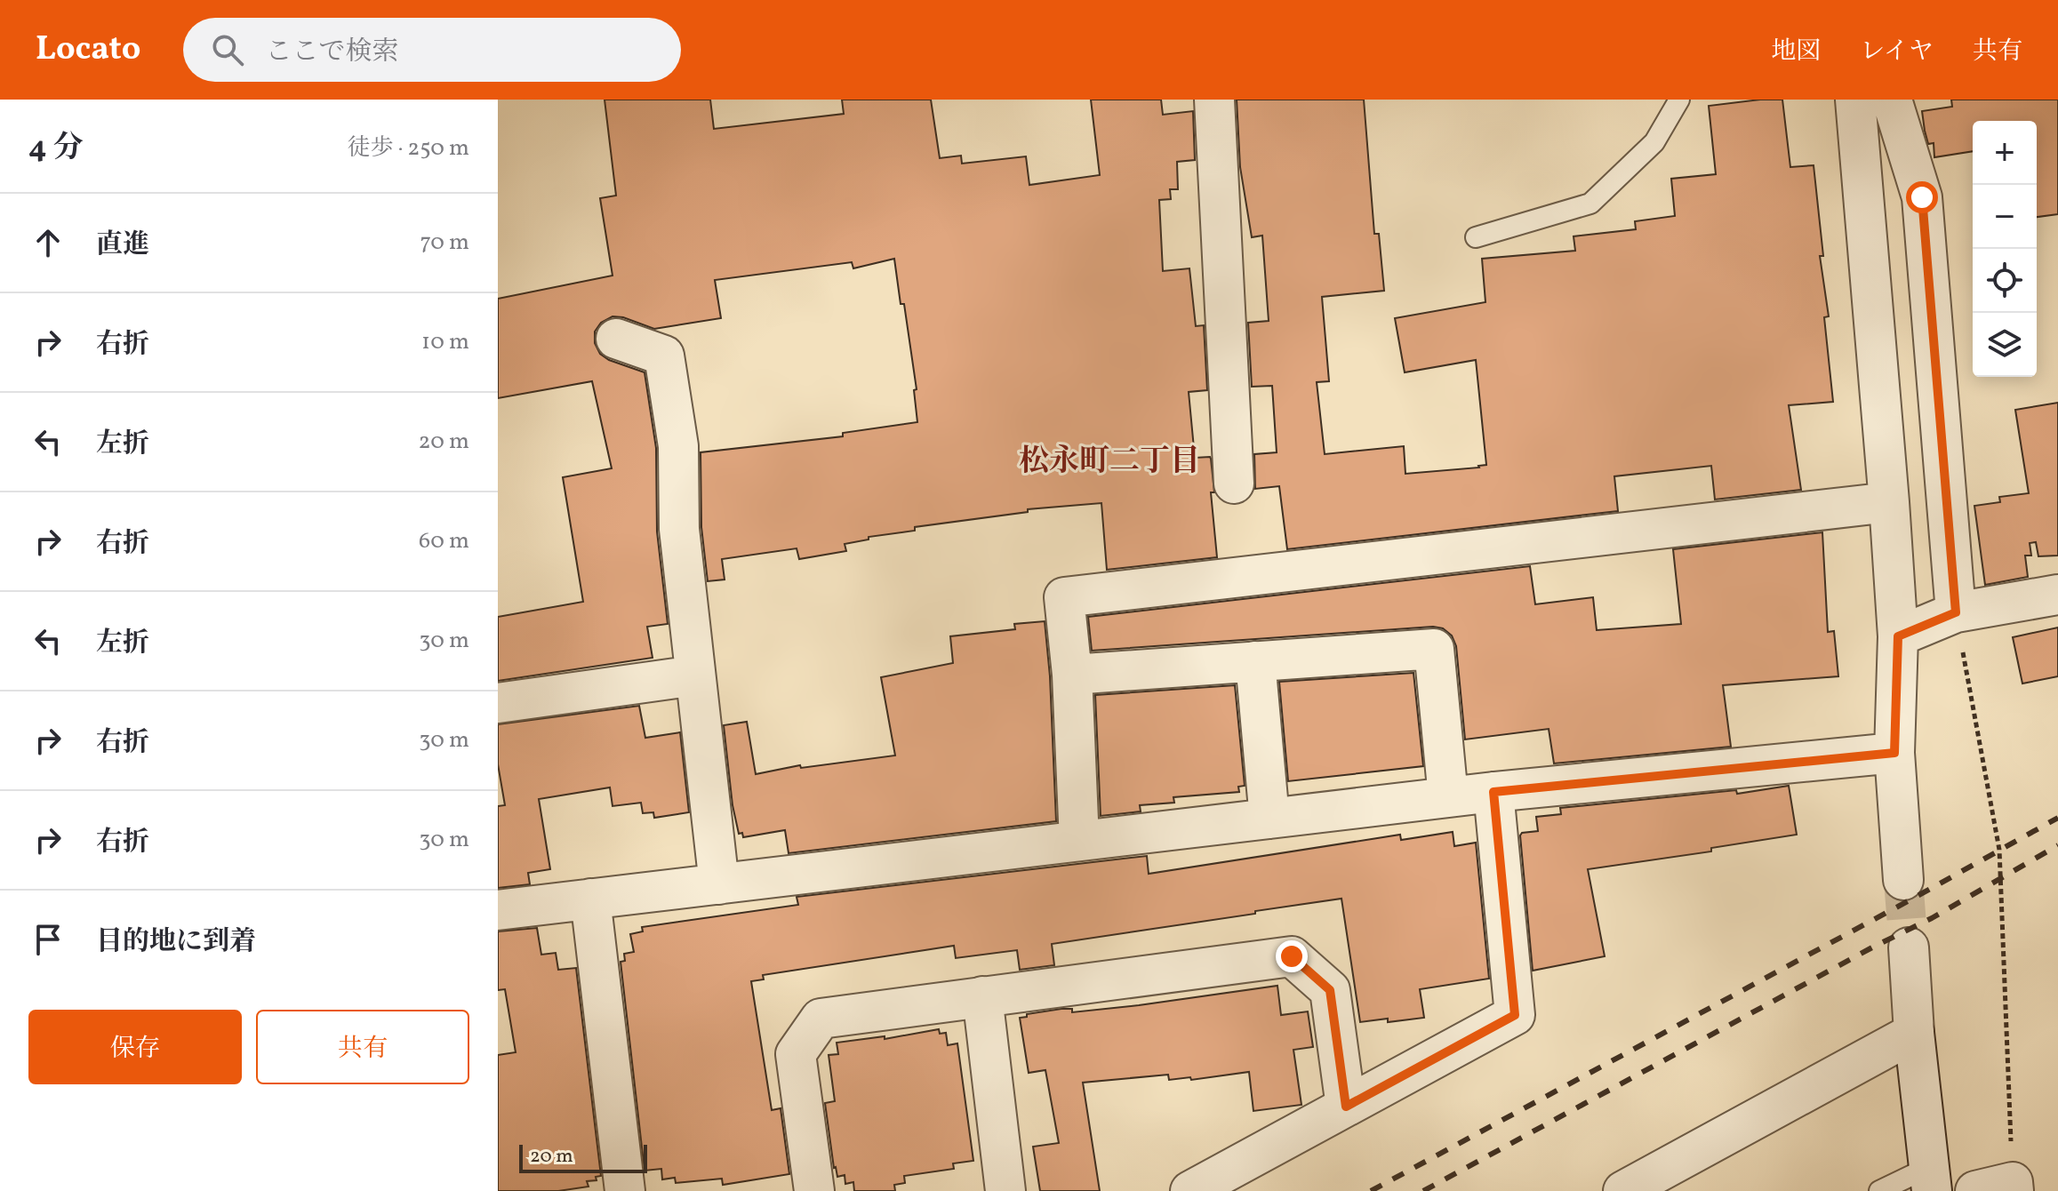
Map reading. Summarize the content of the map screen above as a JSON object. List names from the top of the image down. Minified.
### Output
{"districts":["松永町二丁目"],"scale_bar":"20 m","page":{"header":"Locato","search":"ここで検索","nav":["地図","レイヤ","共有"],"heading":["4 分","徒歩 · 250 m"],"map_buttons":["+","−"],"list":[["直進","70 m"],["右折","10 m"],["左折","20 m"],["右折","60 m"],["左折","30 m"],["右折","30 m"],["右折","30 m"],"目的地に到着"],"buttons":["保存","共有"],"scale":"20 m"}}
